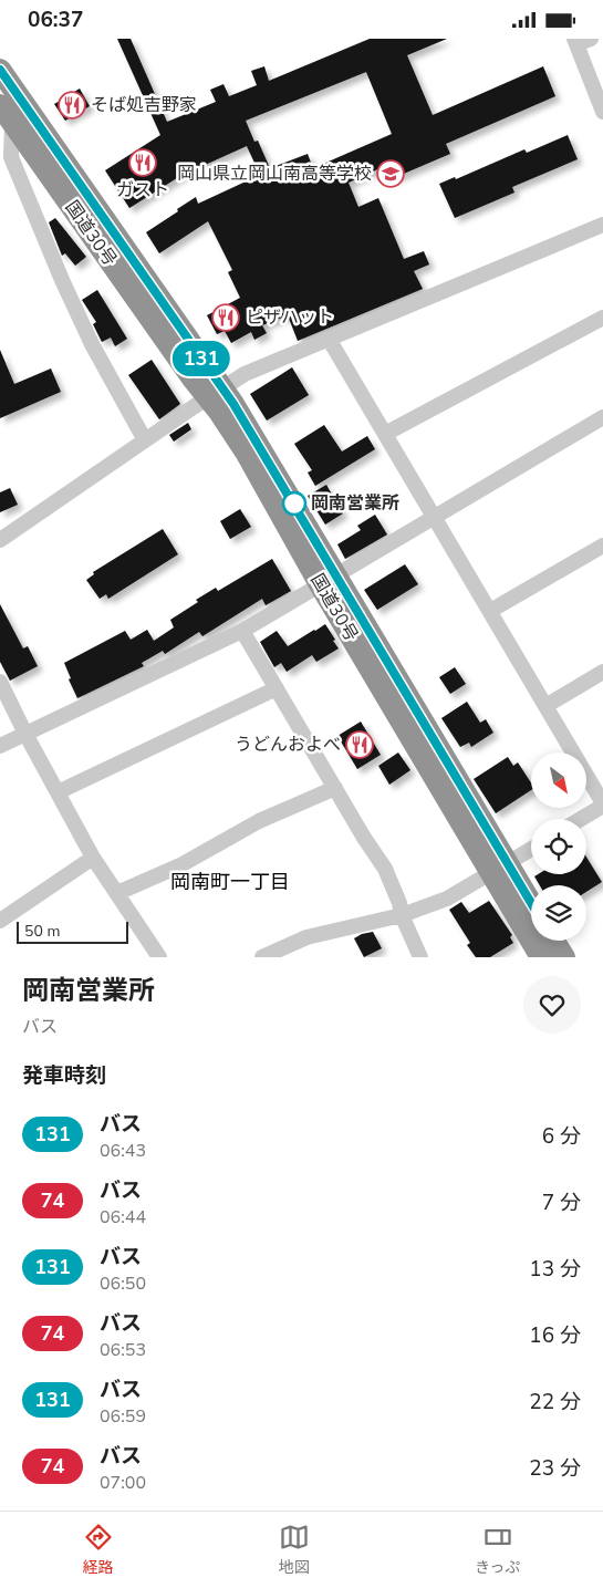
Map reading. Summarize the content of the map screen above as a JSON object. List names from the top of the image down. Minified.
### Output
{"streets":{"highway":["国道30号"]},"districts":["岡南町一丁目"],"places":{"restaurant":["そば処吉野家","ガスト","ピザハット","うどんおよべ"],"school or university":["岡山県立岡山南高等学校"],"other":["岡南営業所"]},"lines":["bus line 131"],"scale_bar":"50 m","north":"bottom right","page":{"status":"06:37","on_map":"131","scale":"50 m","heading":[["岡南営業所","バス"],"発車時刻"],"list":[{"mark":"131","name":"バス","note":"06:43","value":"6 分"},{"mark":"74","name":"バス","note":"06:44","value":"7 分"},{"mark":"131","name":"バス","note":"06:50","value":"13 分"},{"mark":"74","name":"バス","note":"06:53","value":"16 分"},{"mark":"131","name":"バス","note":"06:59","value":"22 分"},{"mark":"74","name":"バス","note":"07:00","value":"23 分"}],"tabs":["経路","地図","きっぷ"]}}
